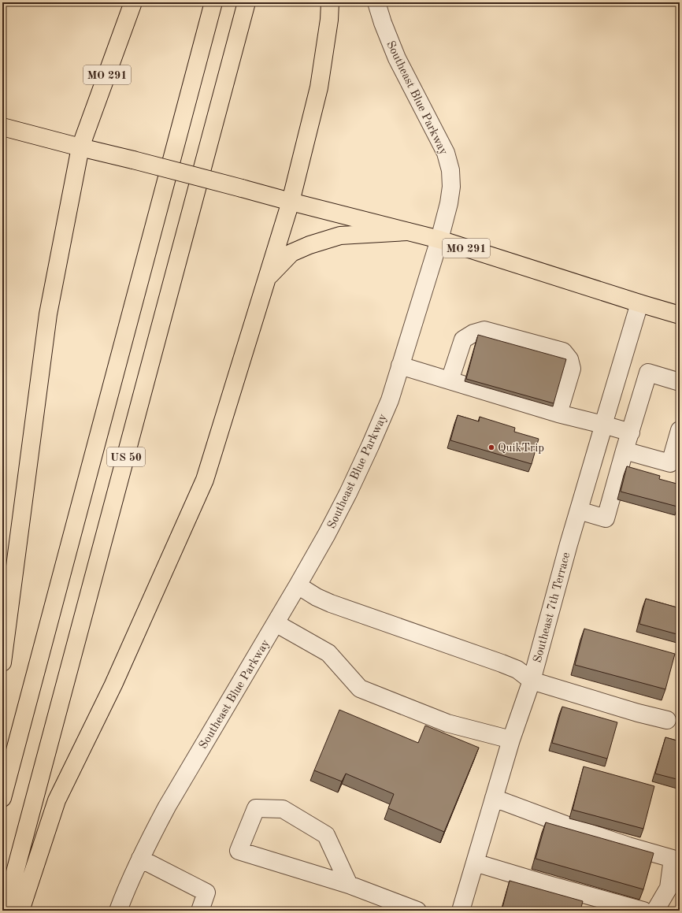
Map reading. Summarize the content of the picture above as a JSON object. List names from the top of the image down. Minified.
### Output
{"streets":{"main road":["MO 291","US 50"],"street":["Southeast Blue Parkway","Southeast 7th Terrace"]},"crossings":[["MO 291","Southeast Blue Parkway"],["MO 291","Southeast 7th Terrace"]],"places":["QuikTrip"]}
